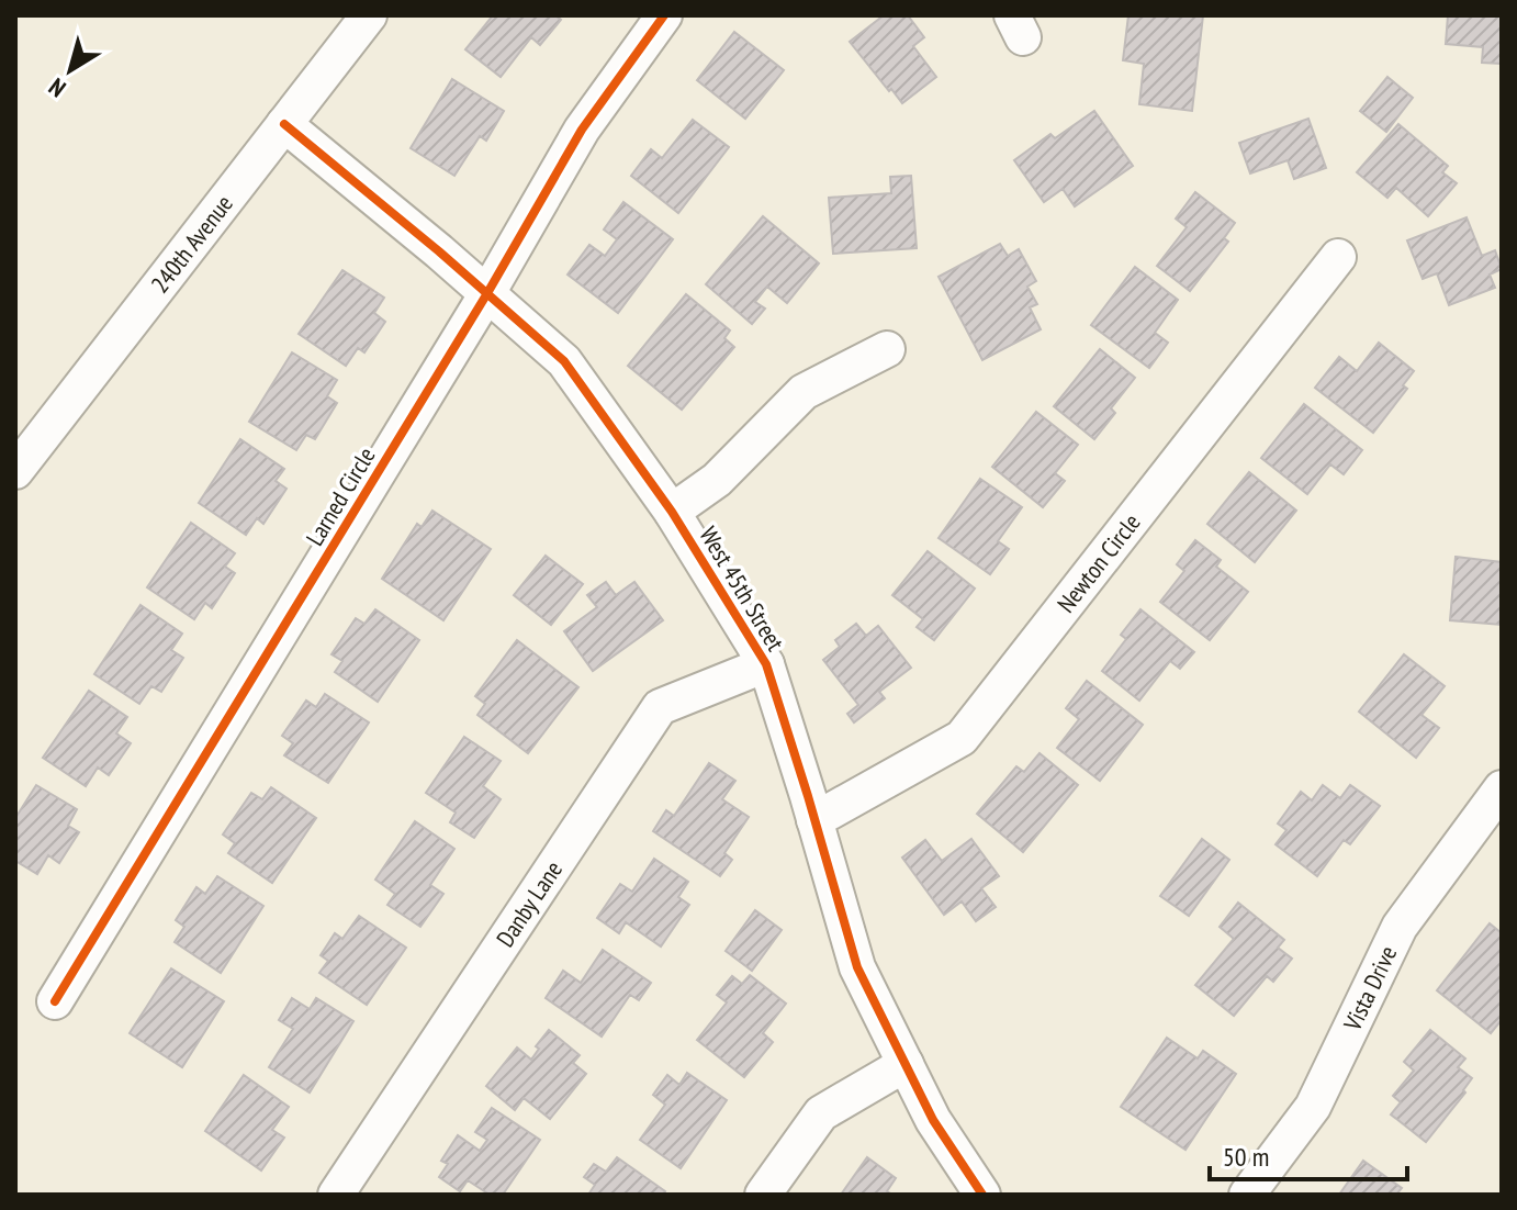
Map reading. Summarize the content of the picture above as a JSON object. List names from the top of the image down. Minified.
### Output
{"streets":{"street":["240th Avenue","Larned Circle","Newton Circle","West 45th Street","Danby Lane","Vista Drive"]},"crossings":[["240th Avenue","West 45th Street"],["Larned Circle","West 45th Street"],["Newton Circle","West 45th Street"],["West 45th Street","Danby Lane"]],"scale_bar":"50 m","north":"bottom left"}
